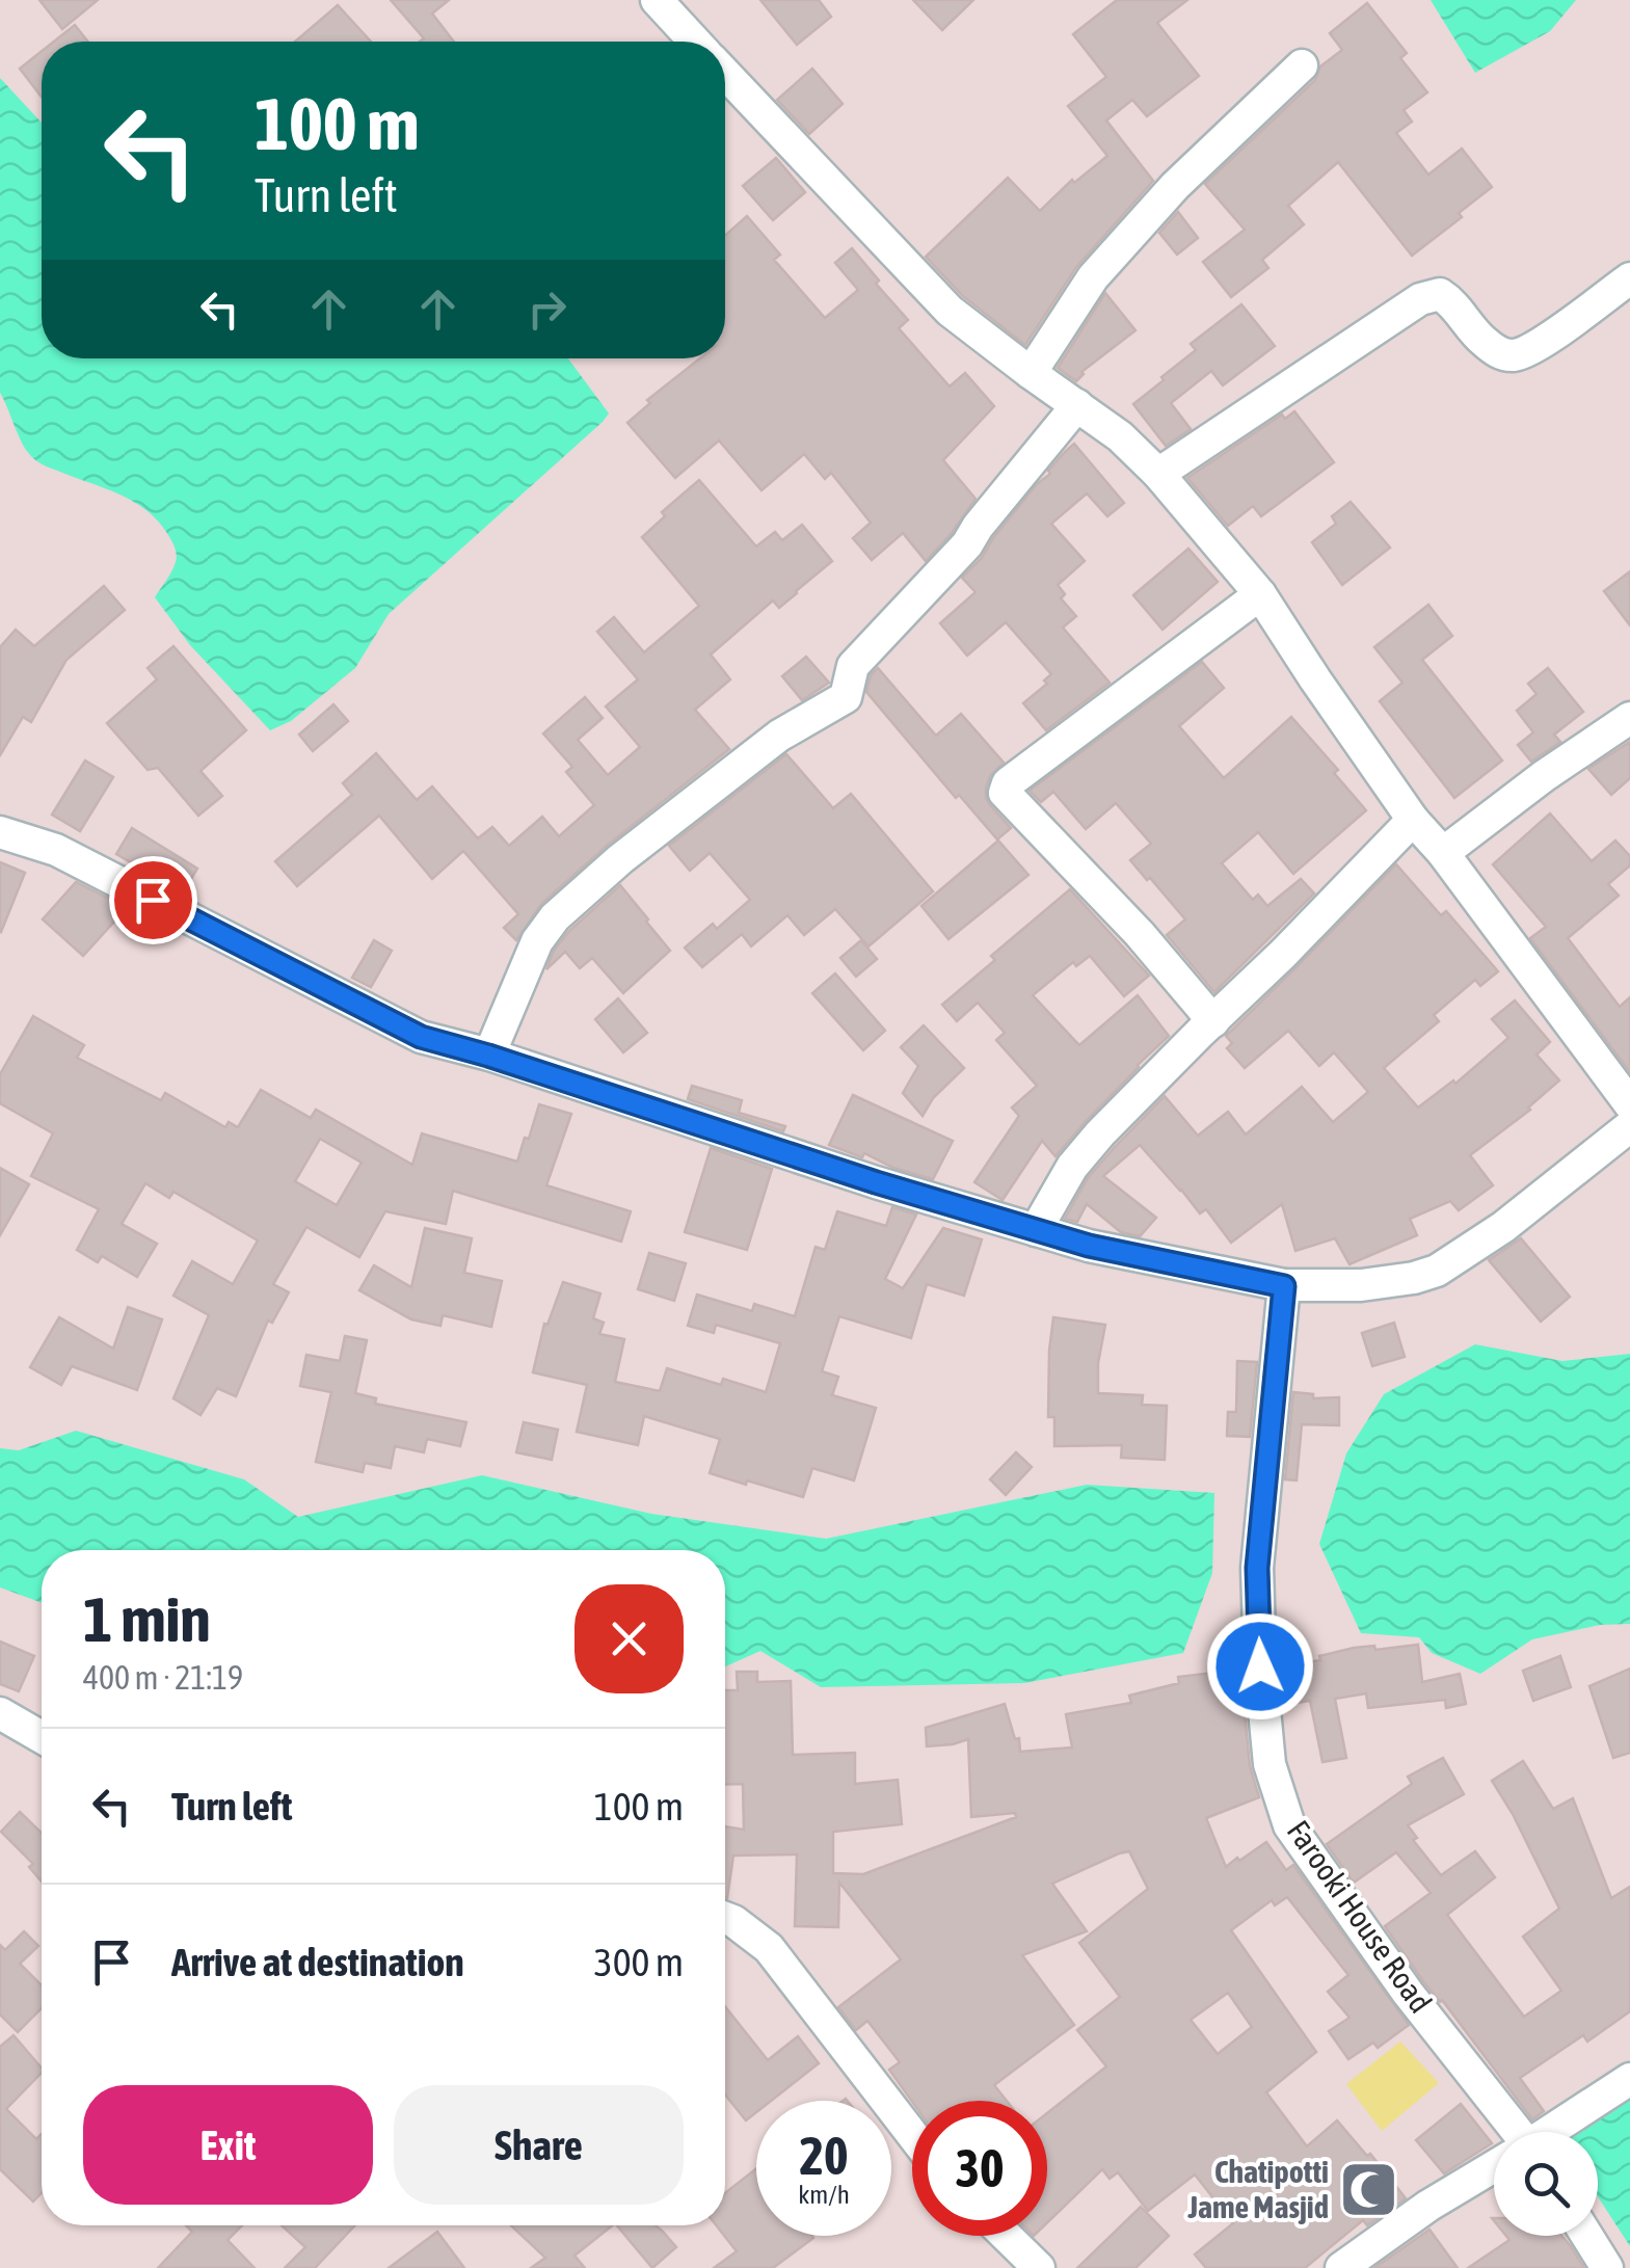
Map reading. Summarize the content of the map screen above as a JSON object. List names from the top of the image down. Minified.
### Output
{"streets":{"street":["Farooki House Road"]},"places":{"mosque":["Chatipotti Jame Masjid"]},"page":{"turn":["100 m","Turn left"],"heading":["1 min","400 m · 21:19"],"list":[{"name":"Turn left","value":"100 m"},{"name":"Arrive at destination","value":"300 m"}],"buttons":["Exit","Share"],"speed":"20 km/h","limit":"30"}}
